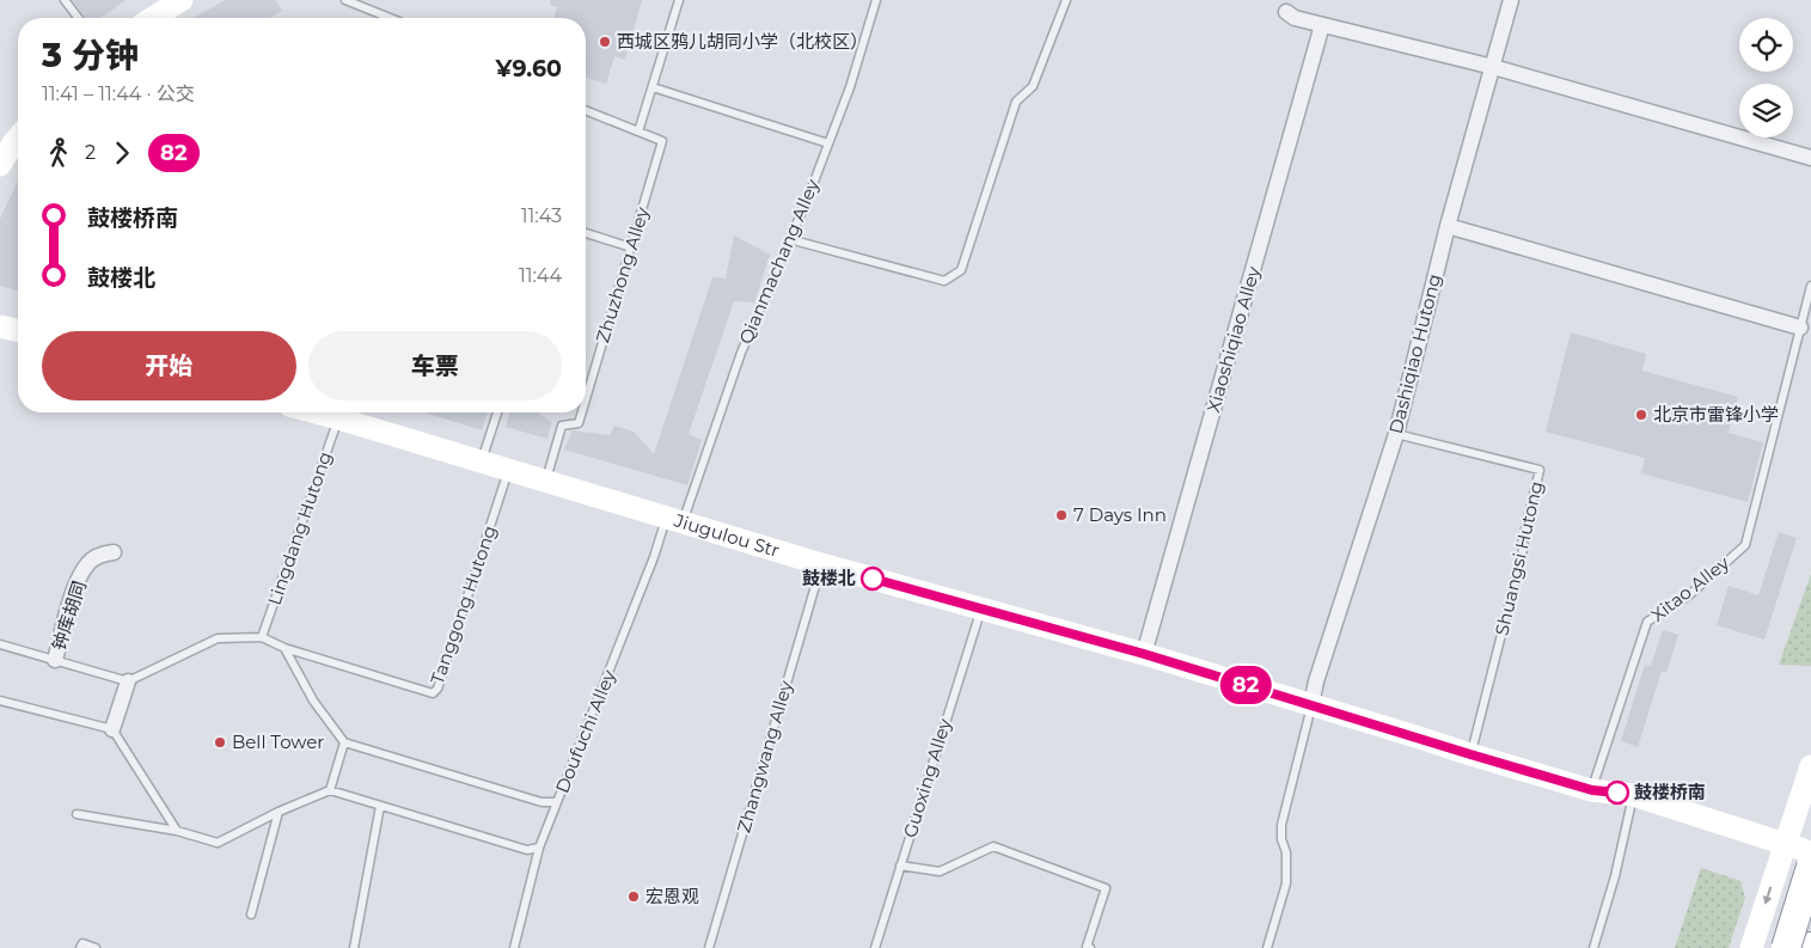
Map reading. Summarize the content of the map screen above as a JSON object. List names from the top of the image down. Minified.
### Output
{"streets":{"main road":["Jiugulou Str"],"street":["Xiaoshiqiao Alley","Dashiqiao Hutong","钟库胡同"],"lane":["Qianmachang Alley","Zhuzhong Alley","Lingdang Hutong","Shuangsi Hutong","Xitao Alley","Tanggong Hutong","Doufuchi Alley","Zhangwang Alley","Guoxing Alley"]},"crossings":[["Qianmachang Alley","Jiugulou Str"],["Qianmachang Alley","Doufuchi Alley"],["Zhuzhong Alley","Jiugulou Str"],["Xiaoshiqiao Alley","Jiugulou Str"],["Dashiqiao Hutong","Jiugulou Str"],["Dashiqiao Hutong","Shuangsi Hutong"],["Lingdang Hutong","Jiugulou Str"],["Lingdang Hutong","Tanggong Hutong"],["Jiugulou Str","Shuangsi Hutong"],["Jiugulou Str","Xitao Alley"],["Jiugulou Str","Tanggong Hutong"],["Jiugulou Str","Doufuchi Alley"],["Jiugulou Str","Zhangwang Alley"],["Jiugulou Str","Guoxing Alley"]],"places":["西城区鸦儿胡同小学（北校区）","北京市雷锋小学","7 Days Inn","鼓楼北","Bell Tower","鼓楼桥南","宏恩观"],"lines":["bus line 82"],"page":{"on_map":"82","heading":["3 分钟","11:41 – 11:44 · 公交","¥9.60"],"legs":["2","82"],"list":[{"name":"鼓楼桥南","value":"11:43"},{"name":"鼓楼北","value":"11:44"}],"buttons":["开始","车票"]}}
